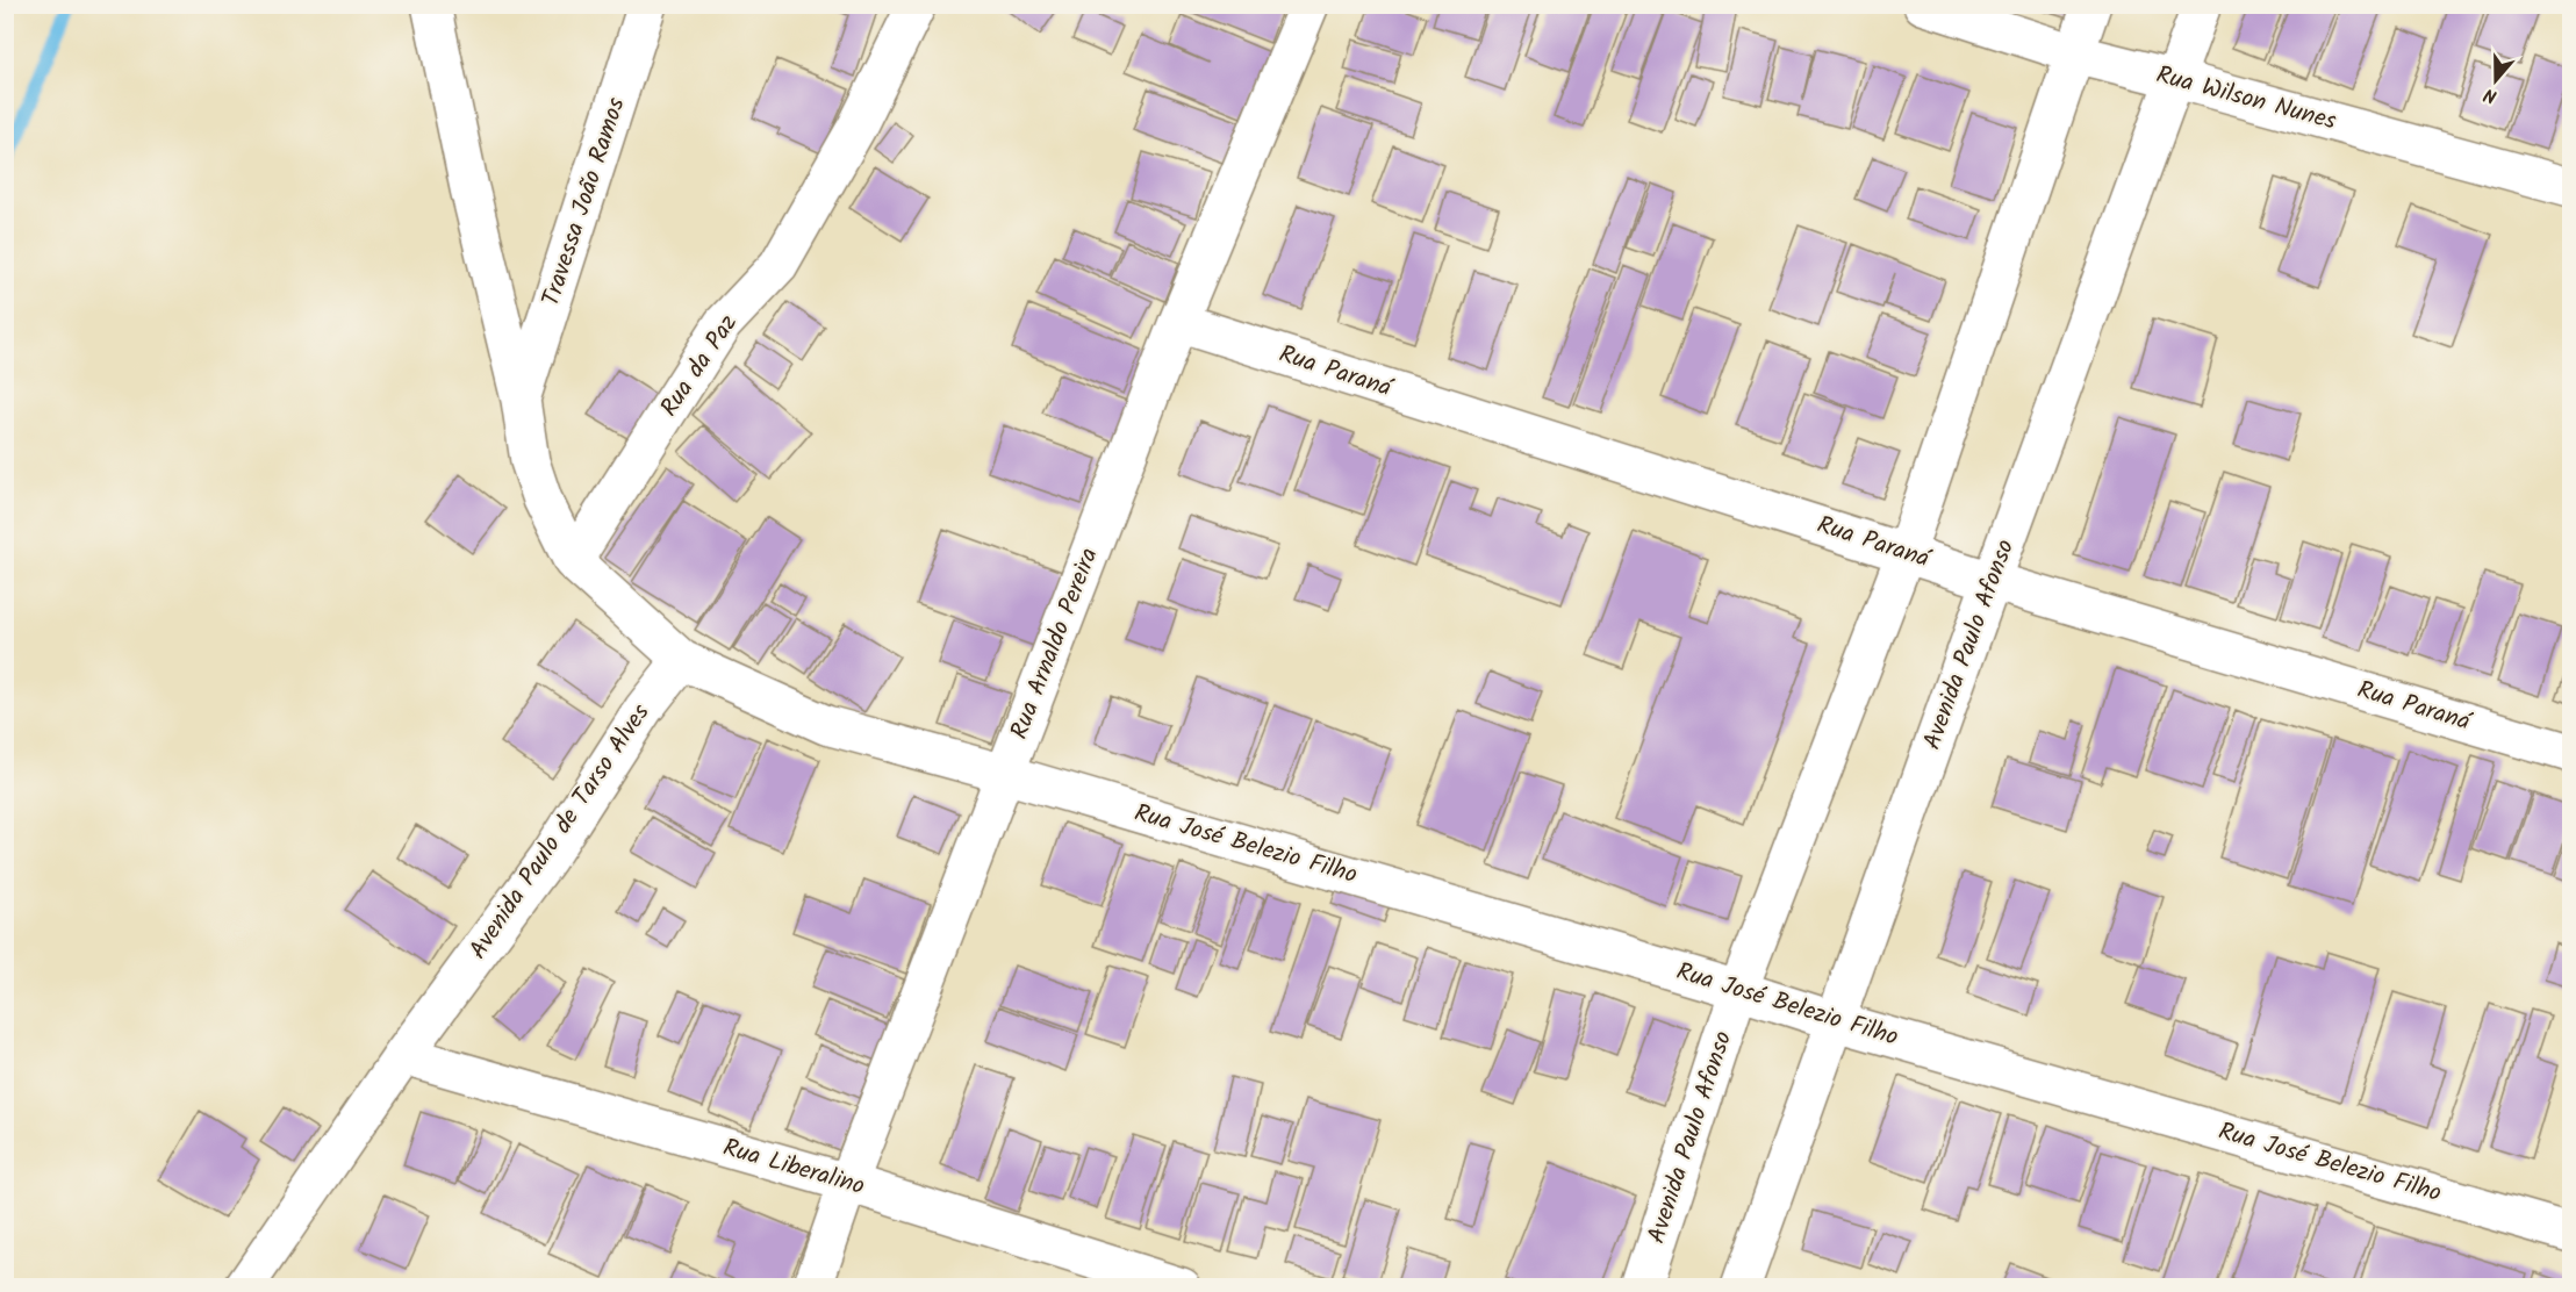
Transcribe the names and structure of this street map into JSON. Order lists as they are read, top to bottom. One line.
{"streets":{"street":["Rua Wilson Nunes","Travessa João Ramos","Rua da Paz","Rua Paraná","Rua Arnaldo Pereira","Avenida Paulo Afonso","Avenida Paulo de Tarso Alves","Rua José Belezio Filho","Rua Liberalino"]},"crossings":[["Rua Wilson Nunes","Avenida Paulo Afonso"],["Rua Paraná","Rua Arnaldo Pereira"],["Rua Paraná","Avenida Paulo Afonso"],["Rua Arnaldo Pereira","Rua José Belezio Filho"],["Rua Arnaldo Pereira","Rua Liberalino"],["Avenida Paulo Afonso","Rua José Belezio Filho"],["Avenida Paulo de Tarso Alves","Rua Liberalino"]],"north":"bottom"}
